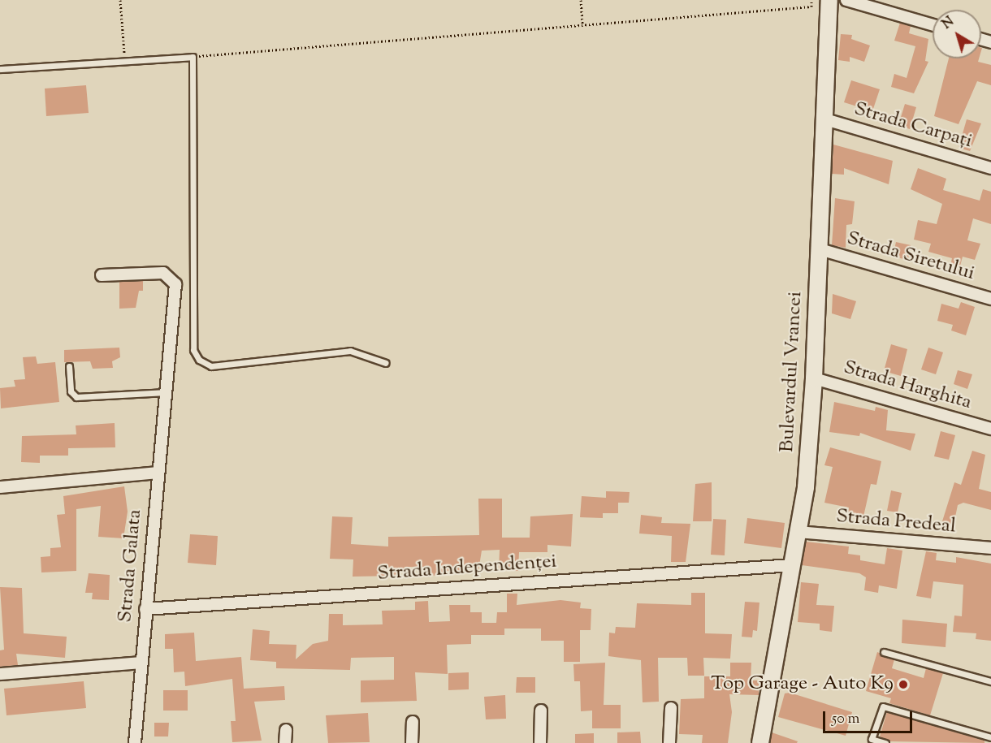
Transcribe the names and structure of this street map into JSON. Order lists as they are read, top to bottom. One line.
{"streets":{"street":["Strada Carpați","Strada Siretului","Bulevardul Vrancei","Strada Harghita","Strada Predeal","Strada Galata","Strada Independenței"]},"crossings":[["Strada Carpați","Bulevardul Vrancei"],["Strada Siretului","Bulevardul Vrancei"],["Bulevardul Vrancei","Strada Harghita"],["Bulevardul Vrancei","Strada Predeal"],["Bulevardul Vrancei","Strada Independenței"],["Strada Galata","Strada Independenței"]],"places":["Top Garage - Auto K9"],"scale_bar":"50 m","north":"top left"}
